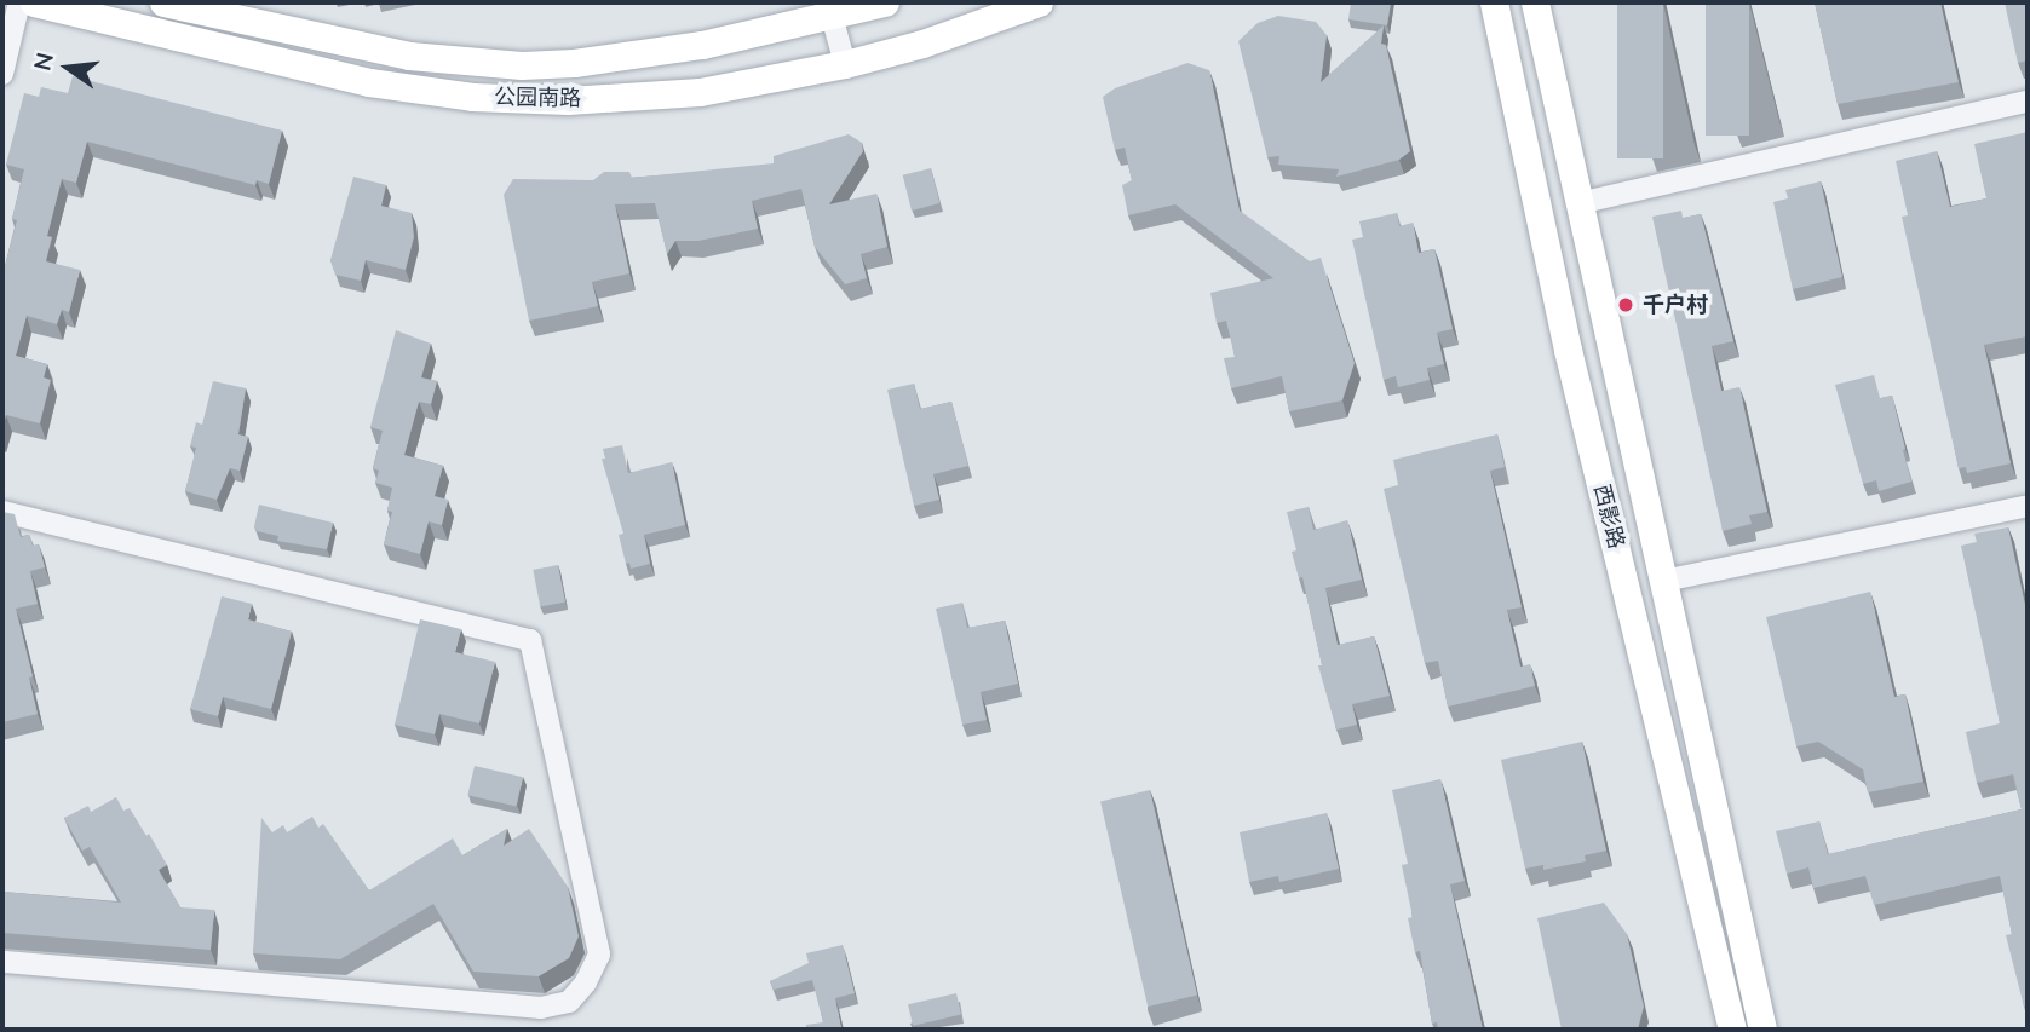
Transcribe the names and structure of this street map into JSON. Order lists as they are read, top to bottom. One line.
{"streets":{"main road":["公园南路","西影路"]},"places":["千户村"],"north":"left"}
